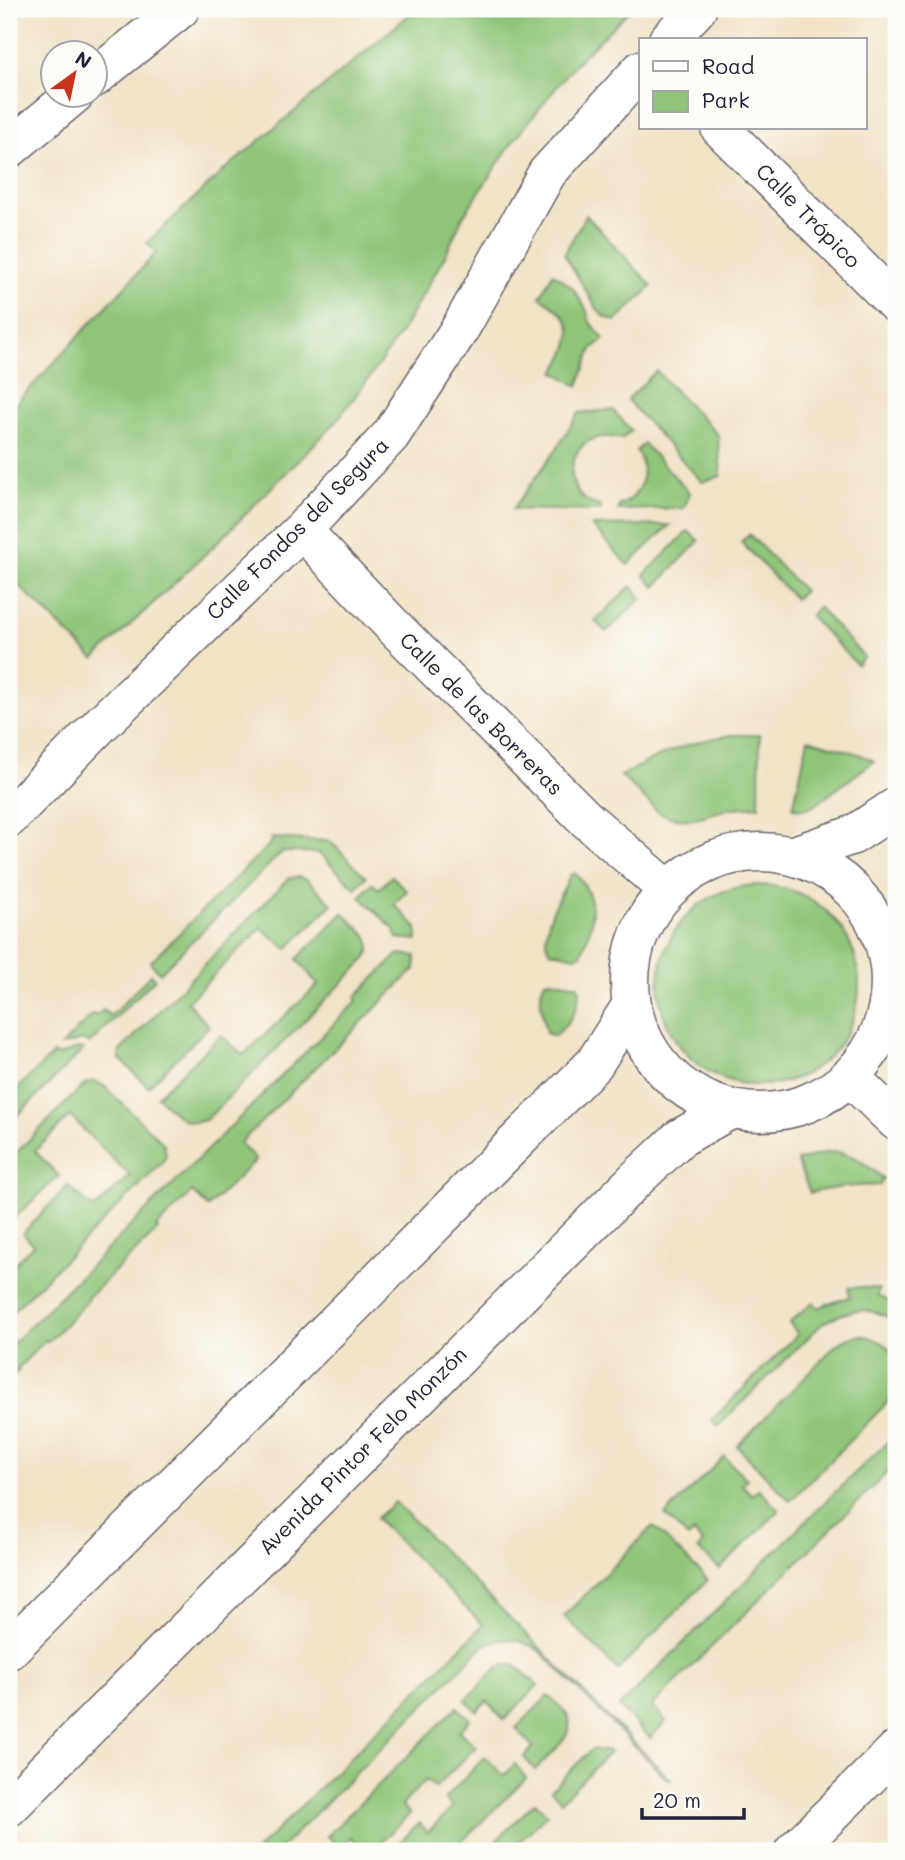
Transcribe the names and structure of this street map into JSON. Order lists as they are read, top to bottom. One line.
{"streets":{"street":["Calle Trópico","Calle Fondos del Segura","Calle de las Borreras","Avenida Pintor Felo Monzón"]},"crossings":[["Calle Fondos del Segura","Calle de las Borreras"]],"legend":["Road","Park"],"scale_bar":"20 m","north":"top right"}
